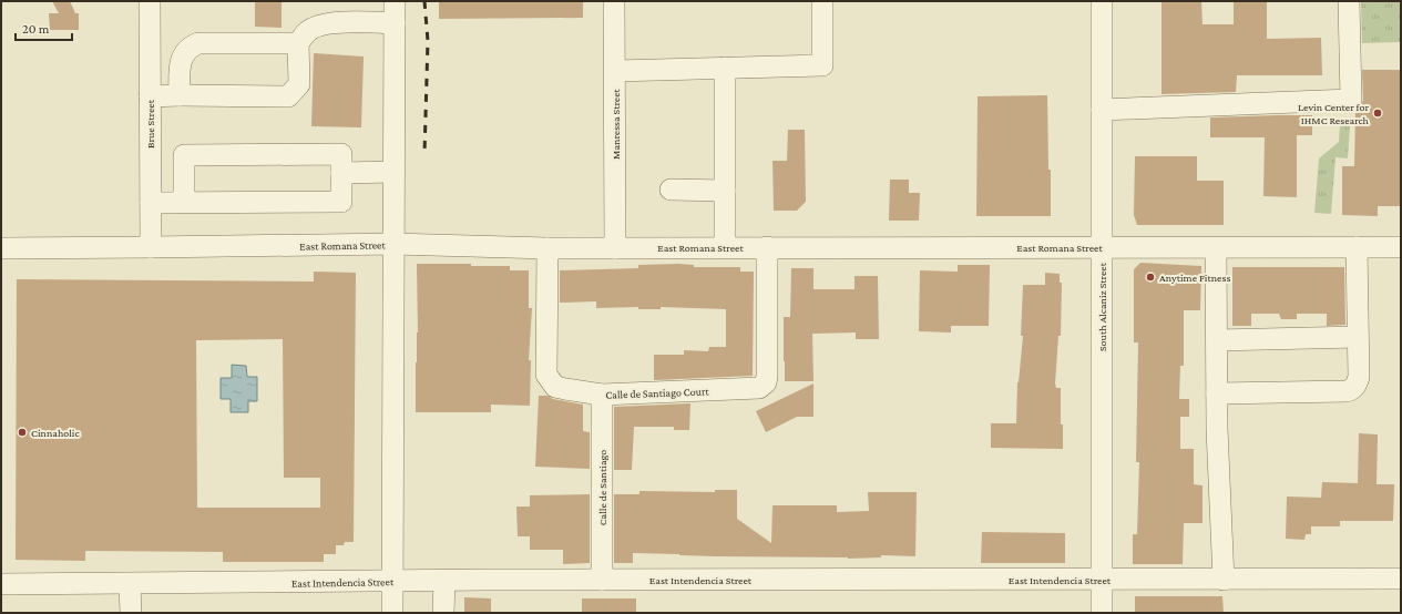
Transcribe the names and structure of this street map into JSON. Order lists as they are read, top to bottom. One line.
{"streets":{"street":["Brue Street","Manressa Street","East Romana Street","South Alcaniz Street","Calle de Santiago Court","Calle de Santiago","East Intendencia Street"]},"crossings":[["Brue Street","East Romana Street"],["Manressa Street","East Romana Street"],["East Romana Street","South Alcaniz Street"],["East Romana Street","Calle de Santiago Court"],["South Alcaniz Street","East Intendencia Street"],["Calle de Santiago Court","Calle de Santiago"],["Calle de Santiago","East Intendencia Street"]],"places":["Levin Center for IHMC Research","Anytime Fitness","Cinnaholic"],"scale_bar":"20 m"}
